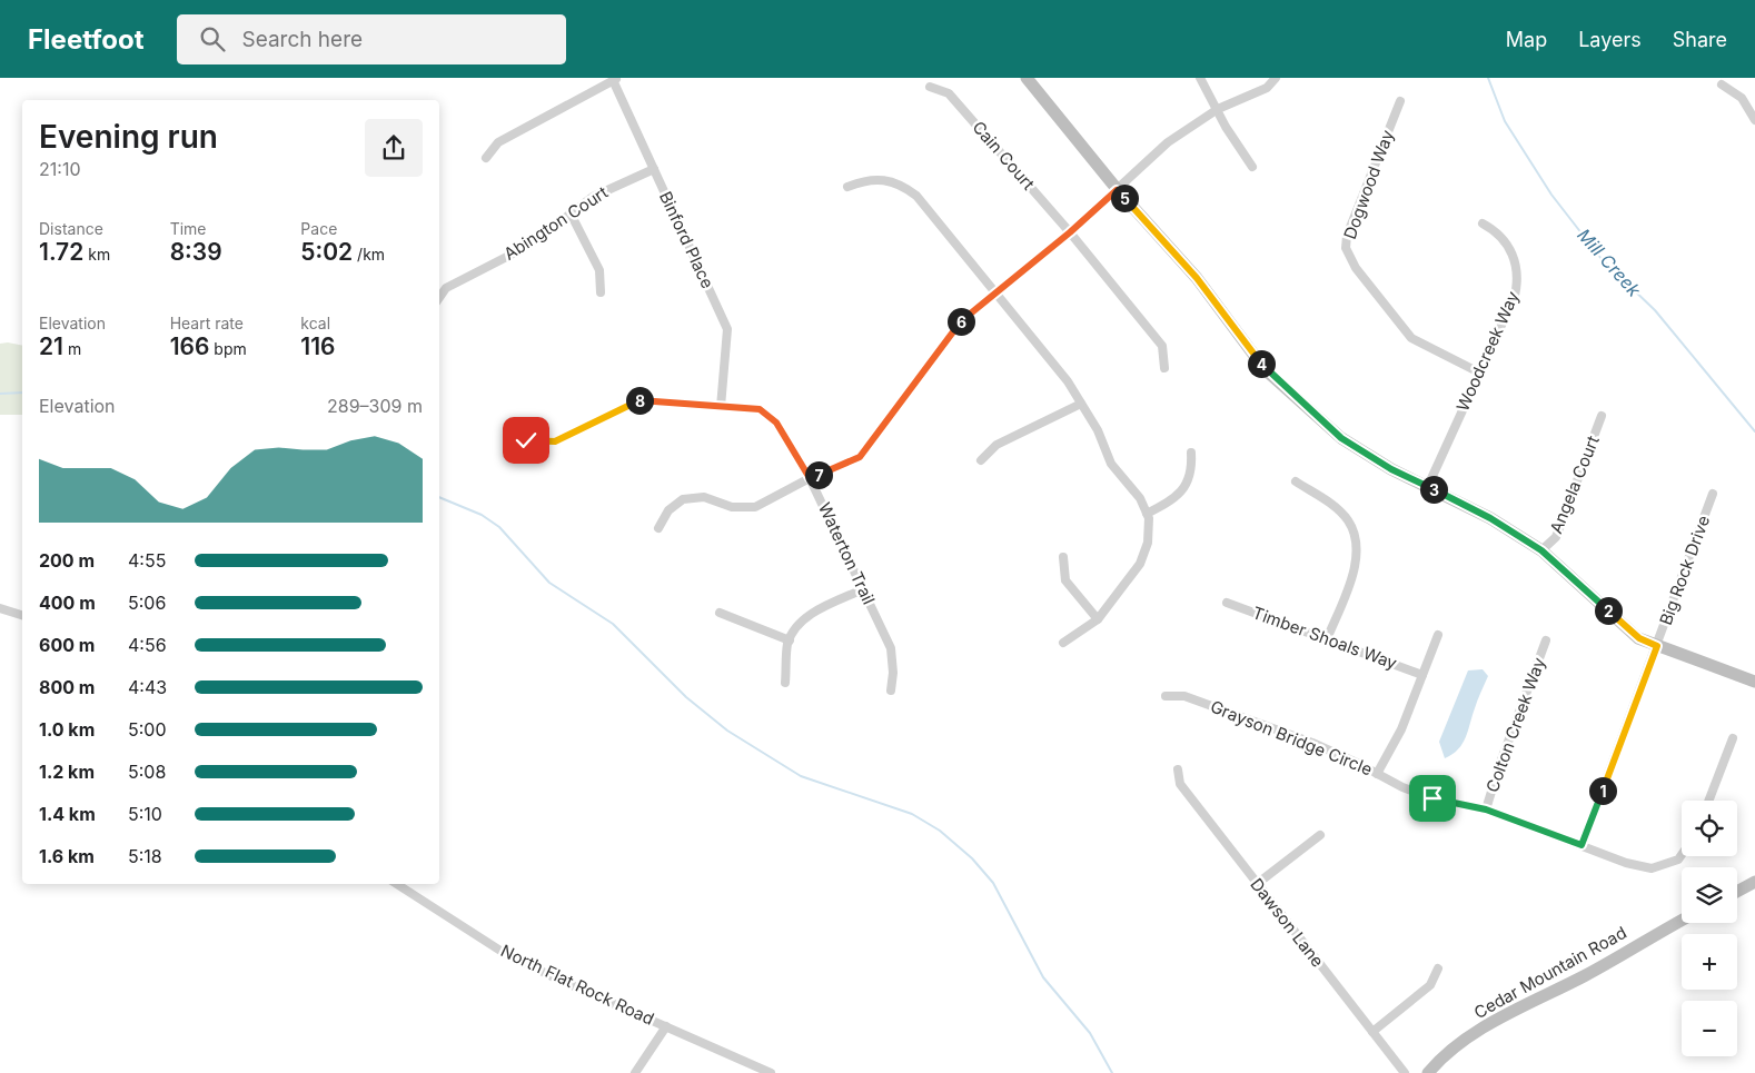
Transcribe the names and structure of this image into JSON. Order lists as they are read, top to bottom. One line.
{"streets":{"street":["Cain Court","Dogwood Way","Abington Court","Binford Place","Woodcreek Way","Angela Court","Waterton Trail","Big Rock Drive","Timber Shoals Way","Colton Creek Way","Grayson Bridge Circle","Dawson Lane","Cedar Mountain Road","North Flat Rock Road"]},"crossings":[["Dogwood Way","Woodcreek Way"],["Abington Court","Binford Place"],["Binford Place","Waterton Trail"],["Big Rock Drive","Grayson Bridge Circle"],["Colton Creek Way","Grayson Bridge Circle"]],"water":["Mill Creek"],"page":{"header":"Fleetfoot","search":"Search here","nav":["Map","Layers","Share"],"heading":["Evening run","21:10"],"pins":["5","6","4","8","7","3","2","1"],"stats":[["Distance","1.72 km"],["Time","8:39"],["Pace","5:02 /km"],["Elevation","21 m"],["Heart rate","166 bpm"],["kcal","116"]],"chart":["Elevation","289–309 m"],"list":[{"name":"200 m","note":"4:55"},{"name":"400 m","note":"5:06"},{"name":"600 m","note":"4:56"},{"name":"800 m","note":"4:43"},{"name":"1.0 km","note":"5:00"},{"name":"1.2 km","note":"5:08"},{"name":"1.4 km","note":"5:10"},{"name":"1.6 km","note":"5:18"}],"map_buttons":["+","−"]}}
